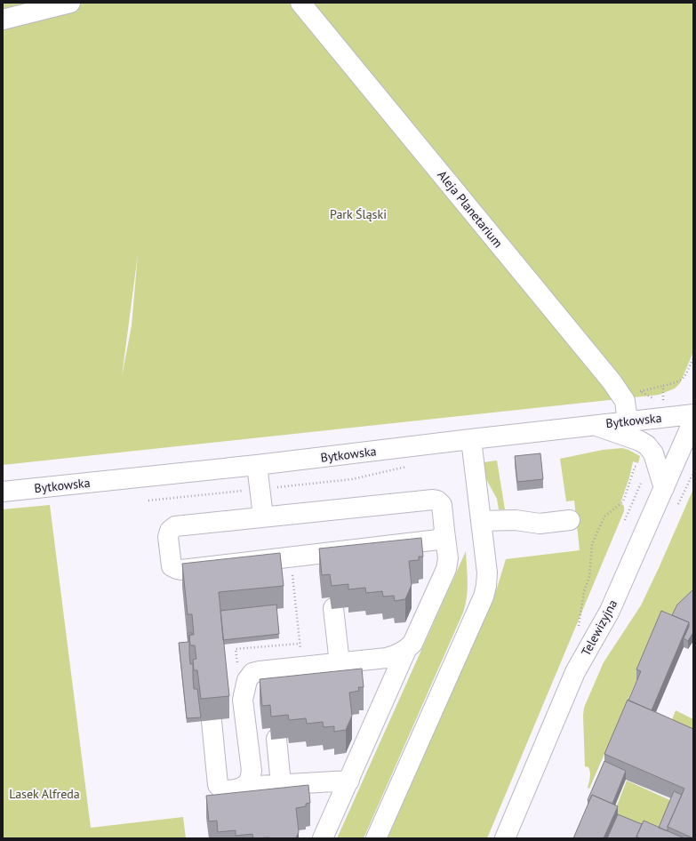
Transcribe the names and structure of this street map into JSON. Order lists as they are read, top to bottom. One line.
{"streets":{"street":["Aleja Planetarium","Bytkowska","Telewizyjna"]},"crossings":[["Aleja Planetarium","Bytkowska"],["Bytkowska","Telewizyjna"]],"parks":["Park Śląski","Lasek Alfreda"]}
